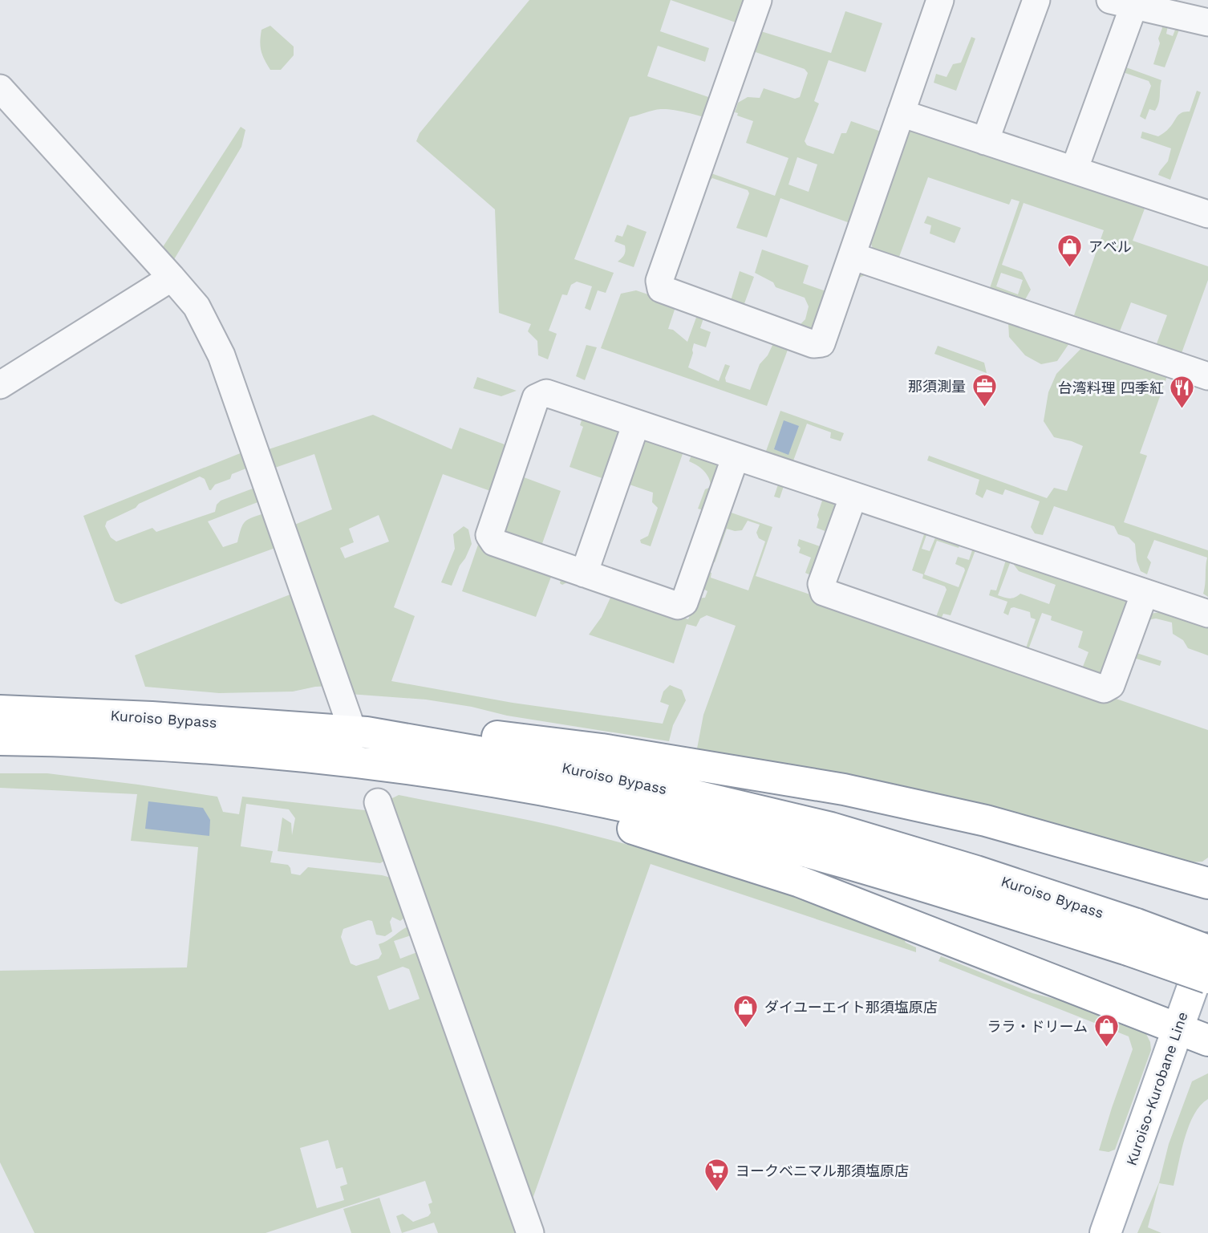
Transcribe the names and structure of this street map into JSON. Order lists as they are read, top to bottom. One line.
{"streets":{"main road":["Kuroiso Bypass","Kuroiso-Kurobane Line"]},"places":{"shop":["アベル","ダイユーエイト那須塩原店","ララ・ドリーム"],"office":["那須測量"],"restaurant":["台湾料理 四季紅"],"supermarket":["ヨークベニマル那須塩原店"]}}
